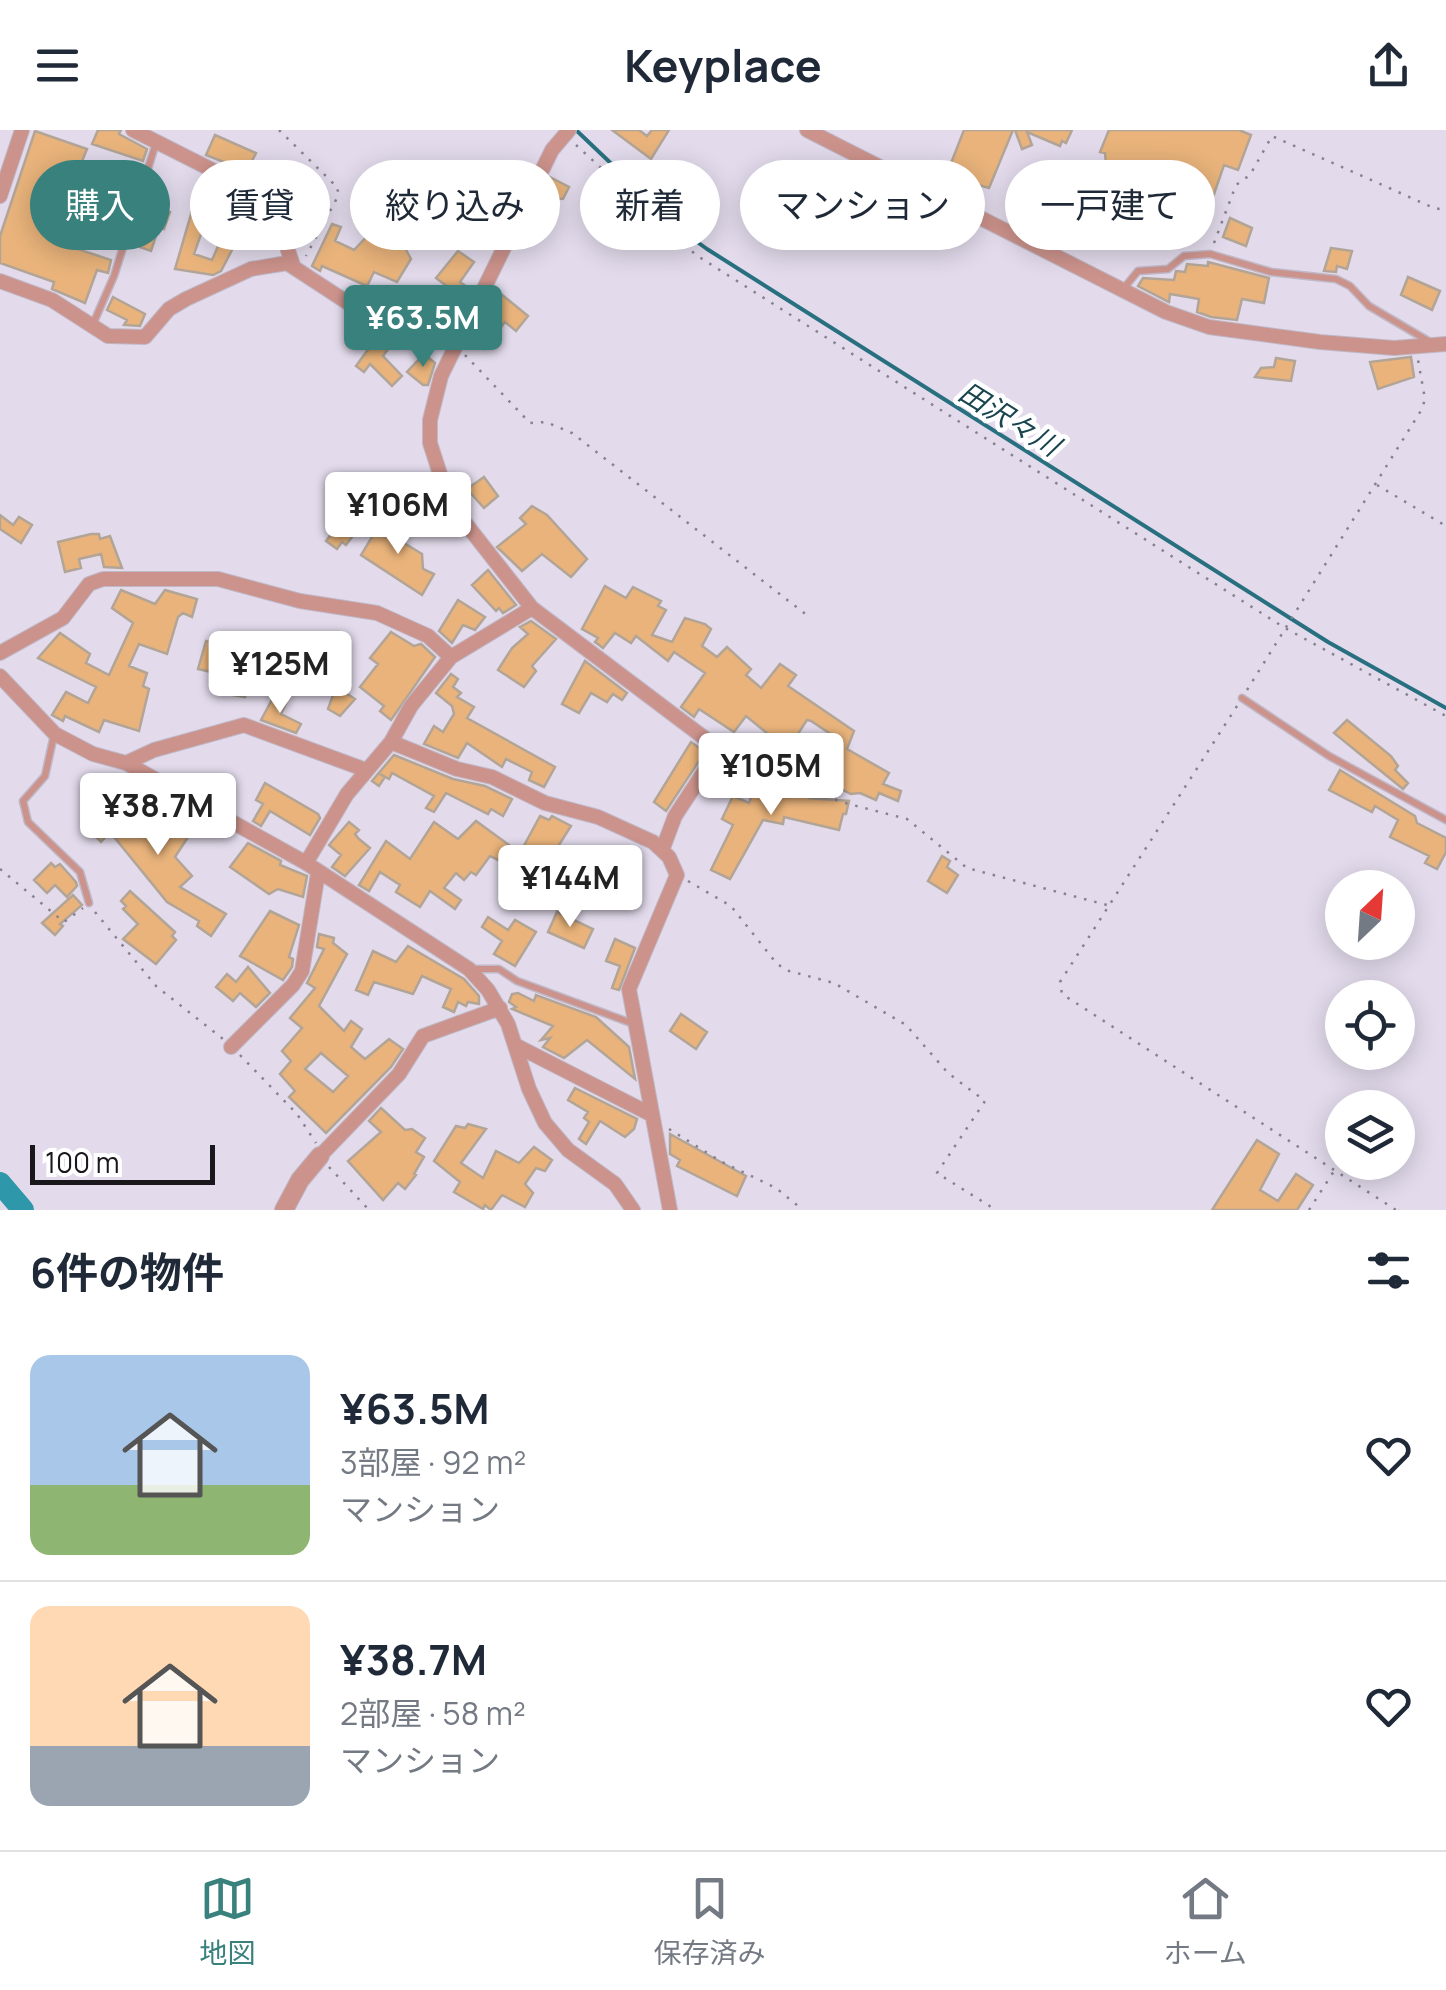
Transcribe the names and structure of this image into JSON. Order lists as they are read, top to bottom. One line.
{"water":["田沢々川"],"scale_bar":"100 m","north":"top right","page":{"header":"Keyplace","chip":["購入","賃貸","絞り込み","新着","マンション","一戸建て"],"price":["¥63.5M","¥106M","¥125M","¥105M","¥38.7M","¥144M"],"scale":"100 m","heading":"6件の物件","list":[{"name":"¥63.5M","note":"3部屋 · 92 m² · マンション"},{"name":"¥38.7M","note":"2部屋 · 58 m² · マンション"}],"tabs":["地図","保存済み","ホーム"]}}
